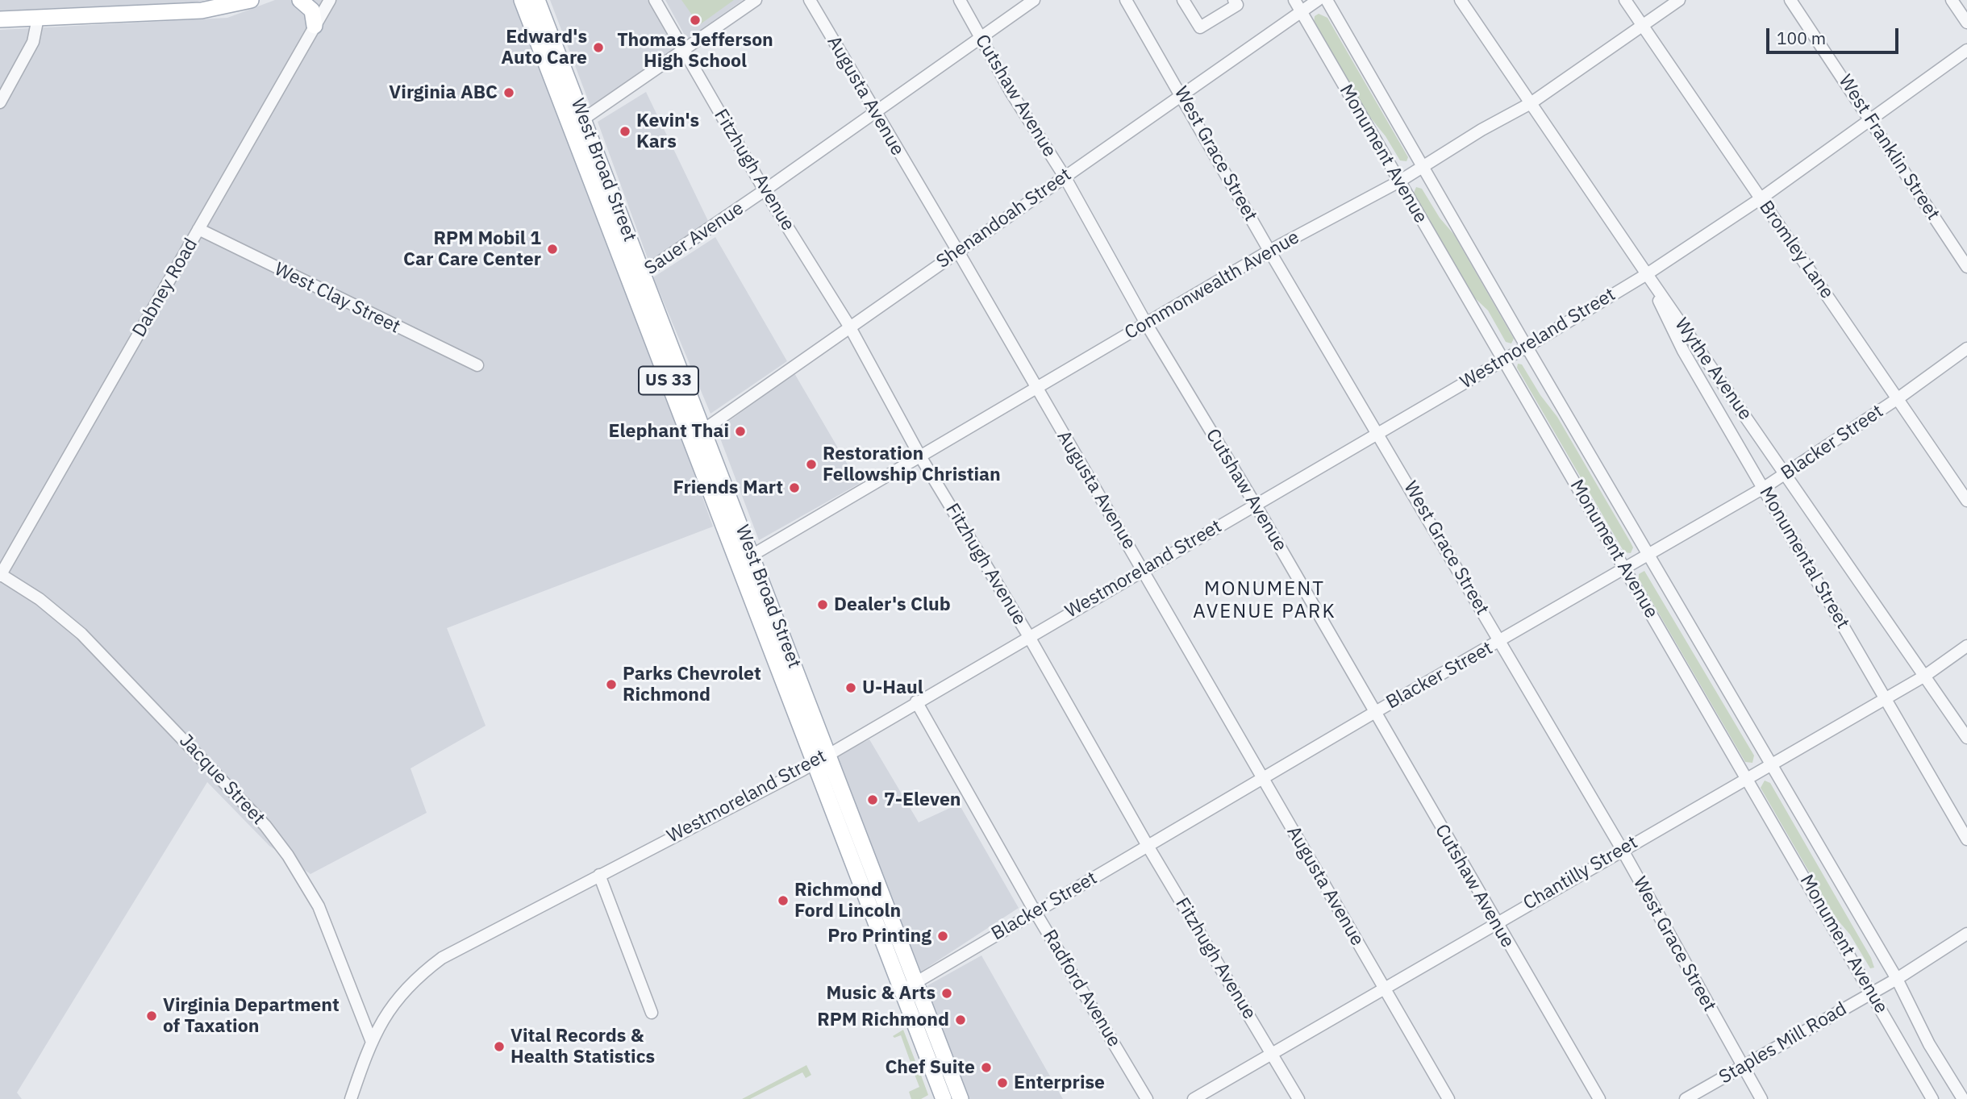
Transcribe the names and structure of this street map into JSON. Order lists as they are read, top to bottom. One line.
{"streets":{"main road":["West Broad Street","US 33"],"street":["Augusta Avenue","Cutshaw Avenue","West Franklin Street","West Grace Street","Monument Avenue","Fitzhugh Avenue","Shenandoah Street","Sauer Avenue","Bromley Lane","Commonwealth Avenue","Dabney Road","West Clay Street","Westmoreland Street","Wythe Avenue","Blacker Street","Monumental Street","Jacque Street","Chantilly Street","Radford Avenue","Staples Mill Road"]},"crossings":[["Augusta Avenue","Shenandoah Street"],["Augusta Avenue","Sauer Avenue"],["Augusta Avenue","Commonwealth Avenue"],["Augusta Avenue","Westmoreland Street"],["Augusta Avenue","Blacker Street"],["Augusta Avenue","Chantilly Street"],["Cutshaw Avenue","Shenandoah Street"],["Cutshaw Avenue","Sauer Avenue"],["Cutshaw Avenue","Commonwealth Avenue"],["Cutshaw Avenue","Westmoreland Street"],["Cutshaw Avenue","Blacker Street"],["Cutshaw Avenue","Chantilly Street"],["West Franklin Street","Westmoreland Street"],["West Grace Street","Shenandoah Street"],["West Grace Street","Commonwealth Avenue"],["West Grace Street","Westmoreland Street"],["West Grace Street","Blacker Street"],["West Grace Street","Chantilly Street"],["West Grace Street","Staples Mill Road"],["Monument Avenue","Shenandoah Street"],["Monument Avenue","Commonwealth Avenue"],["Monument Avenue","Westmoreland Street"],["Monument Avenue","Blacker Street"],["Monument Avenue","Chantilly Street"],["Monument Avenue","Staples Mill Road"],["West Broad Street","Shenandoah Street"],["West Broad Street","Sauer Avenue"],["West Broad Street","Commonwealth Avenue"],["West Broad Street","Westmoreland Street"],["West Broad Street","Blacker Street"],["Fitzhugh Avenue","Shenandoah Street"],["Fitzhugh Avenue","Sauer Avenue"],["Fitzhugh Avenue","Commonwealth Avenue"],["Fitzhugh Avenue","Westmoreland Street"],["Fitzhugh Avenue","Blacker Street"],["Fitzhugh Avenue","Chantilly Street"],["Bromley Lane","Commonwealth Avenue"],["Bromley Lane","Westmoreland Street"],["Bromley Lane","Blacker Street"],["Commonwealth Avenue","Wythe Avenue"],["Dabney Road","West Clay Street"],["Dabney Road","Jacque Street"],["Westmoreland Street","Wythe Avenue"],["Westmoreland Street","Monumental Street"],["Westmoreland Street","Jacque Street"],["Westmoreland Street","Radford Avenue"],["Wythe Avenue","Blacker Street"],["Wythe Avenue","Monumental Street"],["Wythe Avenue","Chantilly Street"],["Blacker Street","Monumental Street"],["Blacker Street","Radford Avenue"],["Monumental Street","Chantilly Street"]],"districts":["MONUMENT AVENUE PARK"],"places":["Thomas Jefferson High School","Edward's Auto Care","Virginia ABC","Kevin's Kars","RPM Mobil 1 Car Care Center","Elephant Thai","Restoration Fellowship Christian","Friends Mart","Dealer's Club","Parks Chevrolet Richmond","U-Haul","7-Eleven","Richmond Ford Lincoln","Pro Printing","Music & Arts","Virginia Department of Taxation","RPM Richmond","Vital Records & Health Statistics","Chef Suite","Enterprise"],"scale_bar":"100 m"}
